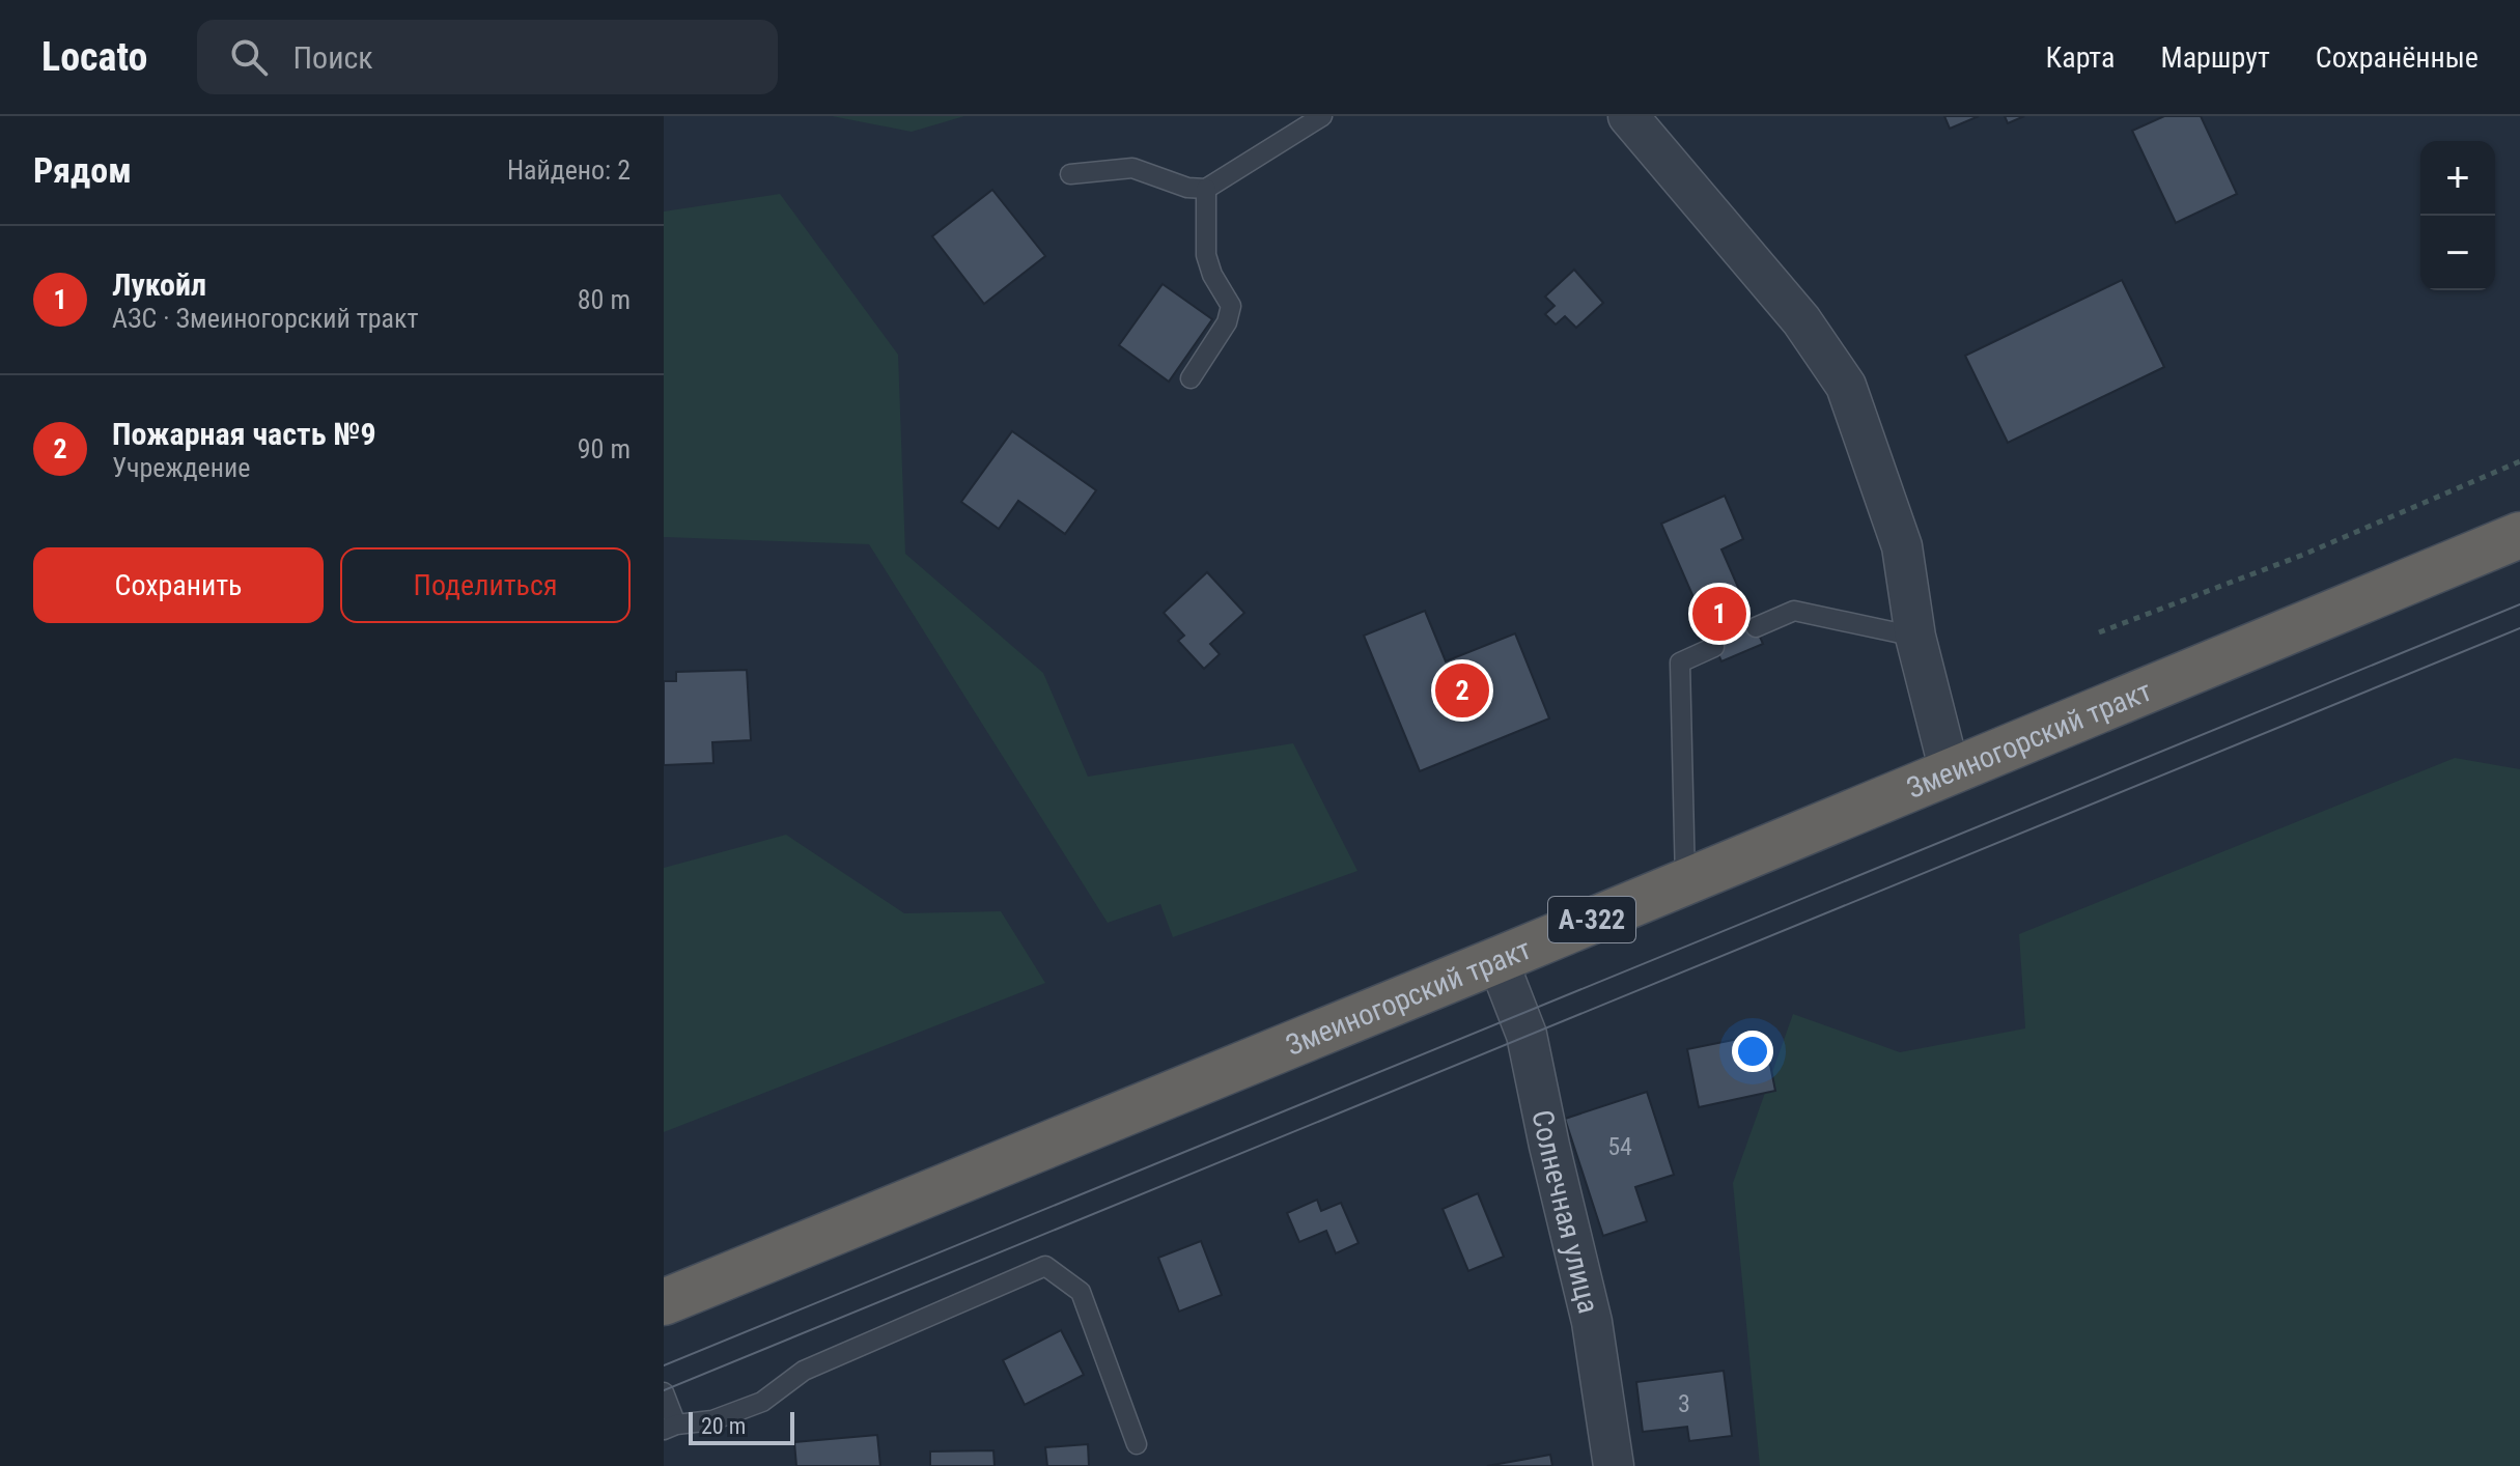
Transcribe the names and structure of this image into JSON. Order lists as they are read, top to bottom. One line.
{"streets":{"highway":["Змеиногорский тракт","А-322"],"street":["Солнечная улица"]},"crossings":[["Змеиногорский тракт","Солнечная улица"]],"house_numbers":["54","3"],"scale_bar":"20 m","page":{"header":"Locato","search":"Поиск","nav":["Карта","Маршрут","Сохранённые"],"heading":["Рядом","Найдено: 2"],"map_buttons":["+","−"],"list":[{"mark":"1","name":"Лукойл","note":"АЗС · Змеиногорский тракт","value":"80 m"},{"mark":"2","name":"Пожарная часть №9","note":"Учреждение","value":"90 m"}],"buttons":["Сохранить","Поделиться"],"pins":["1","2"],"scale":"20 m"}}
